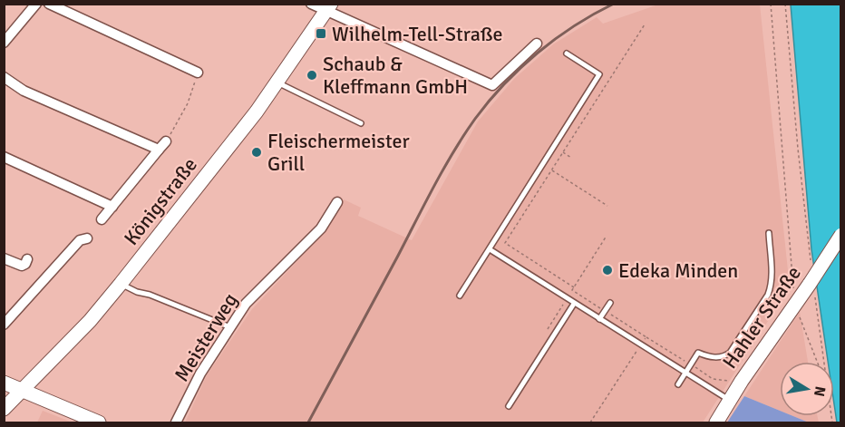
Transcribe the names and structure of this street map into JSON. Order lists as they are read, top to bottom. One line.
{"streets":{"main road":["Königstraße","Hahler Straße"],"street":["Meisterweg"]},"places":{"transit":["Wilhelm-Tell-Straße"],"other":["Schaub & Kleffmann GmbH","Fleischermeister Grill","Edeka Minden"]},"north":"right"}
